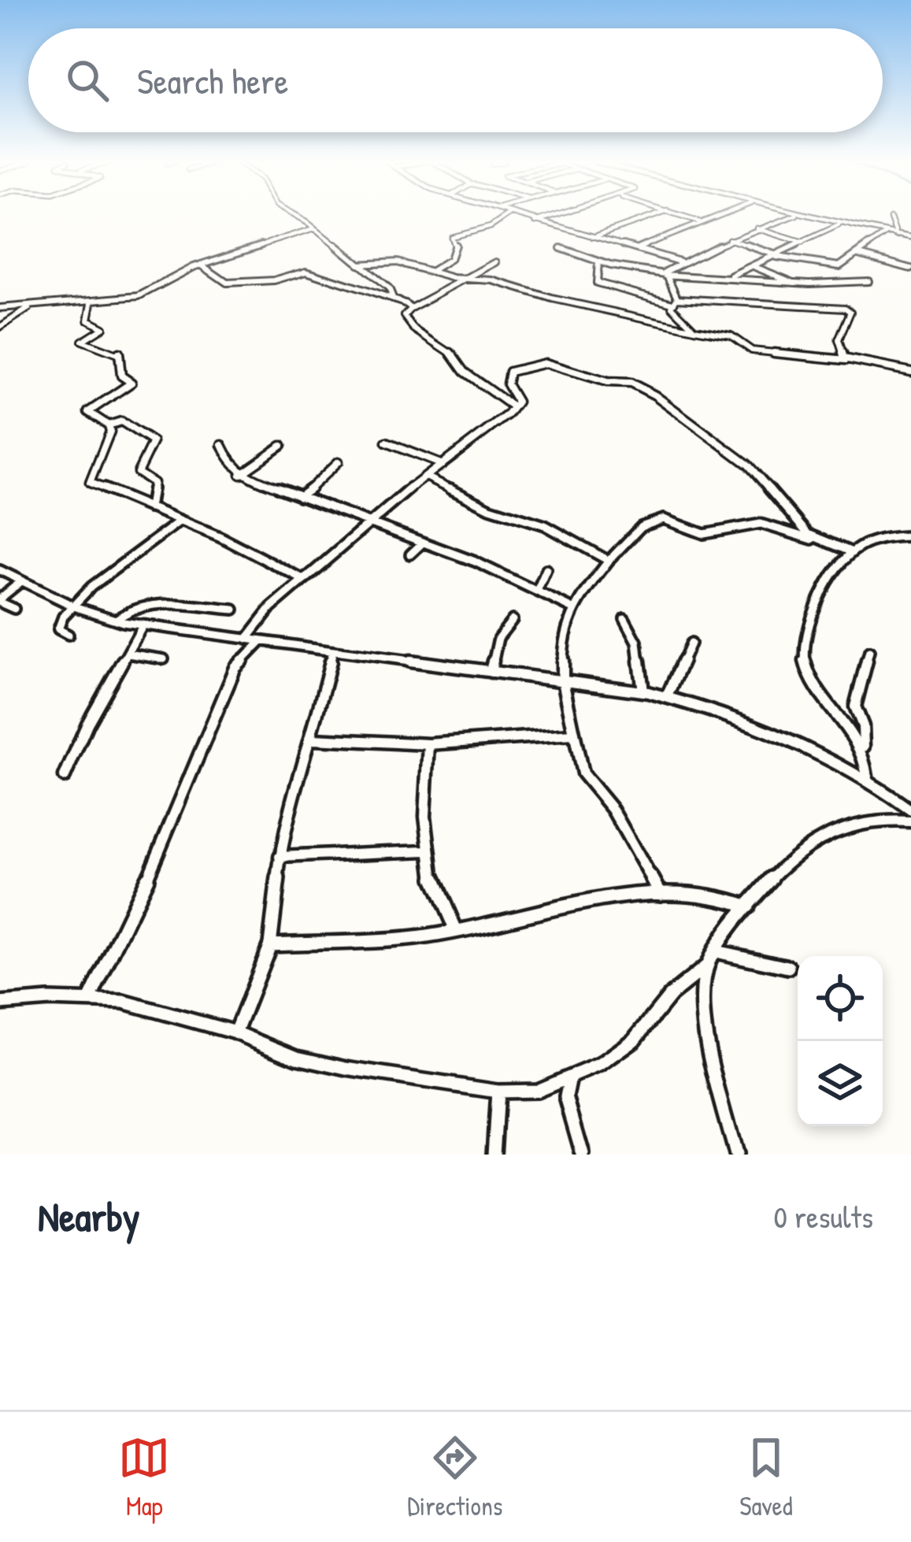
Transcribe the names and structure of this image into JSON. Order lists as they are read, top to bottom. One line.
{"page":{"search":"Search here","heading":["Nearby","0 results"],"nav":["Map","Directions","Saved"]}}
